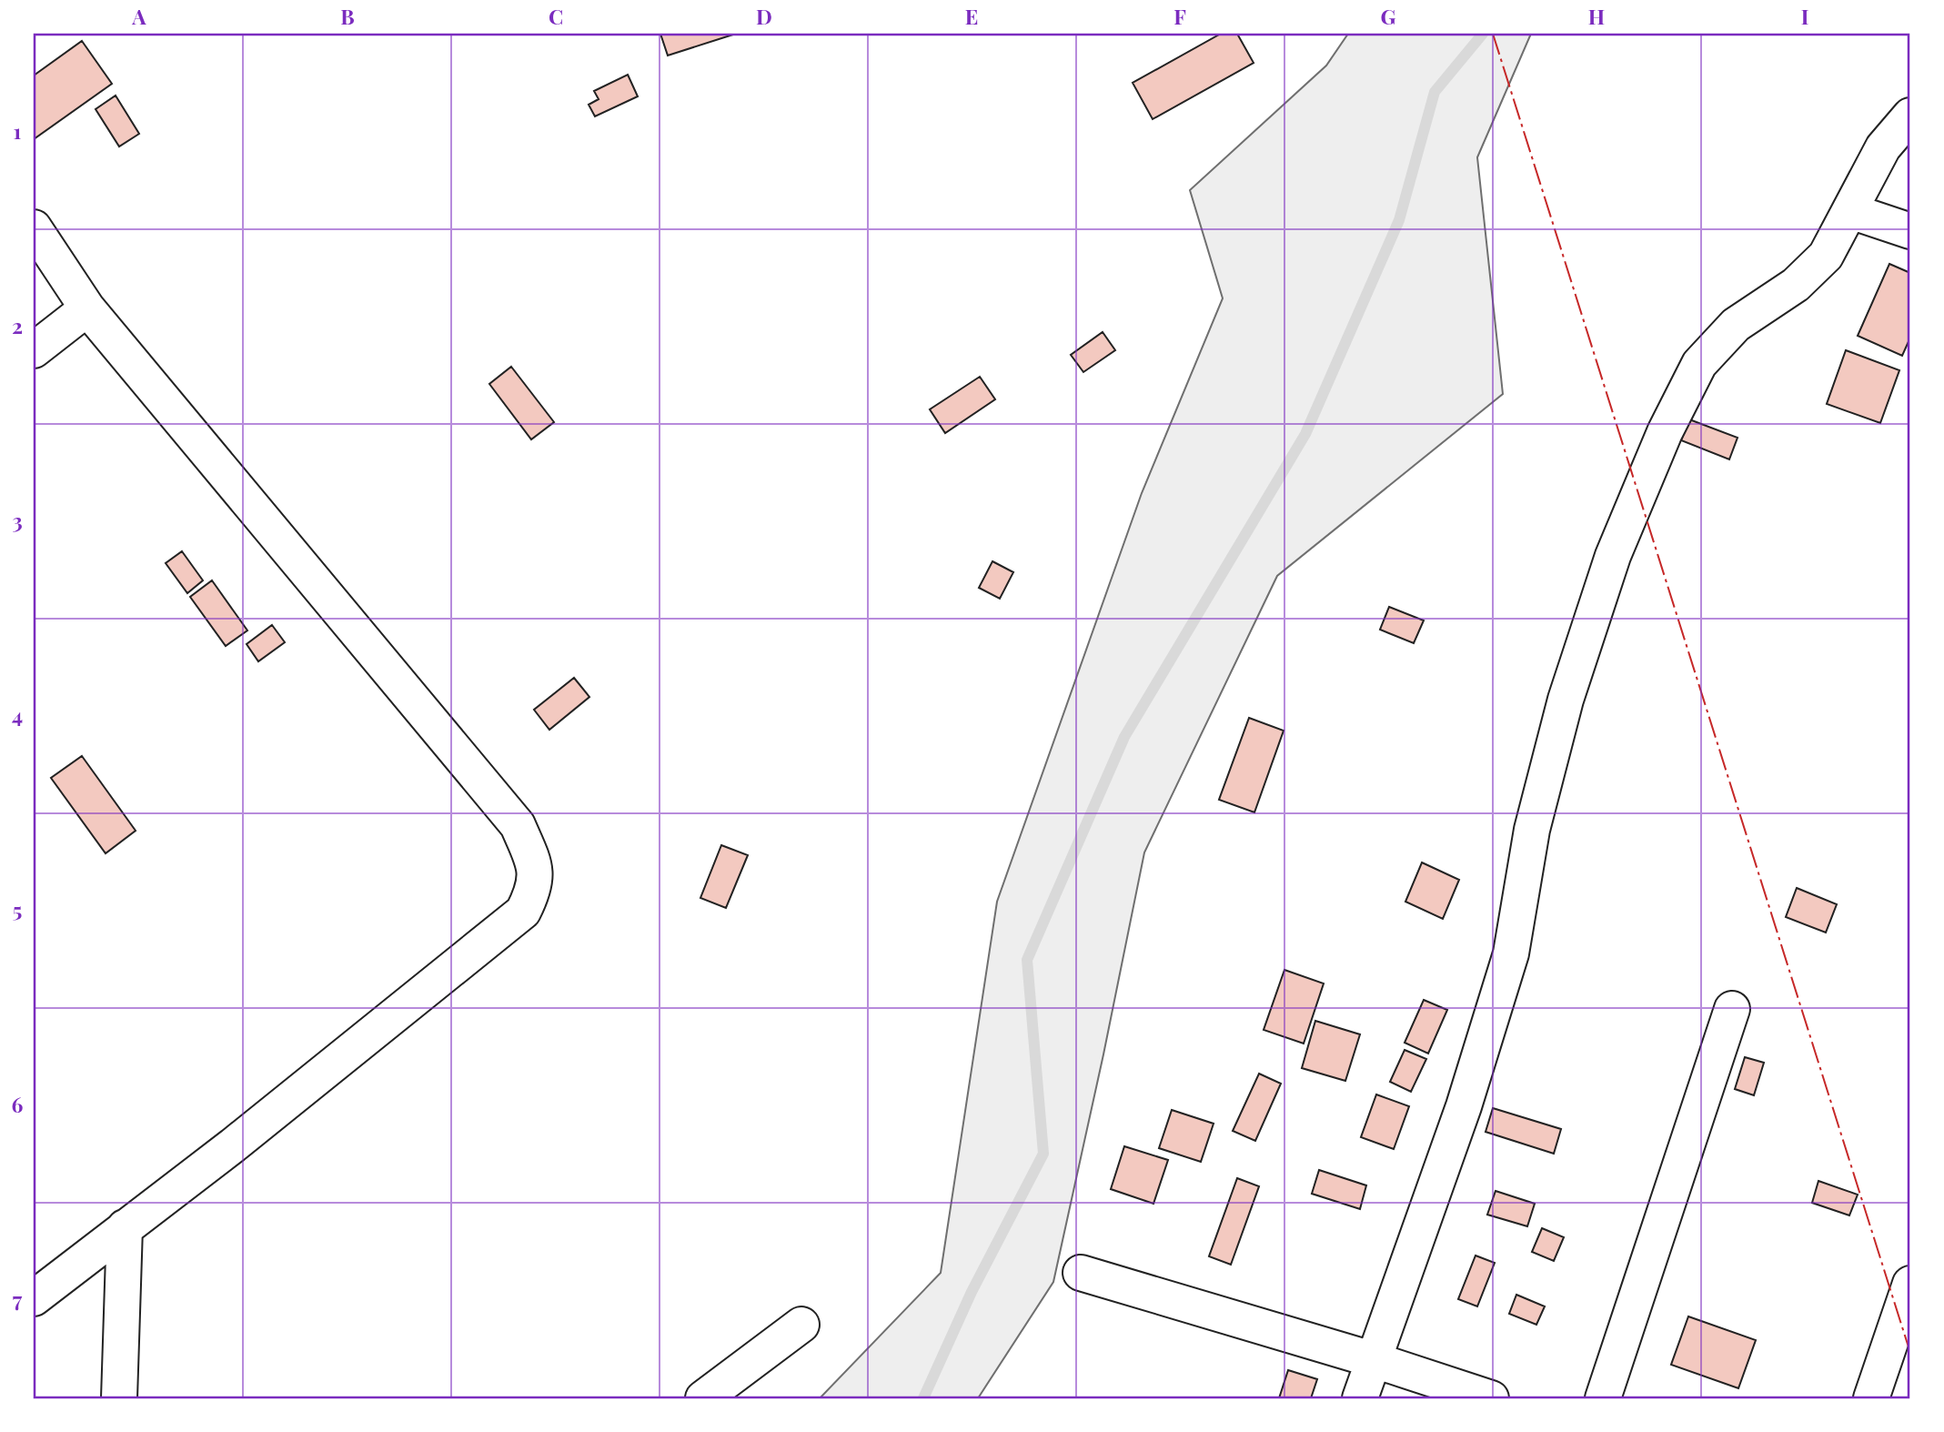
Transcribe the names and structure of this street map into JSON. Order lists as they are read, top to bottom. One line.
{"grid":{"columns":["A","B","C","D","E","F","G","H","I"],"rows":["1","2","3","4","5","6","7"]}}
